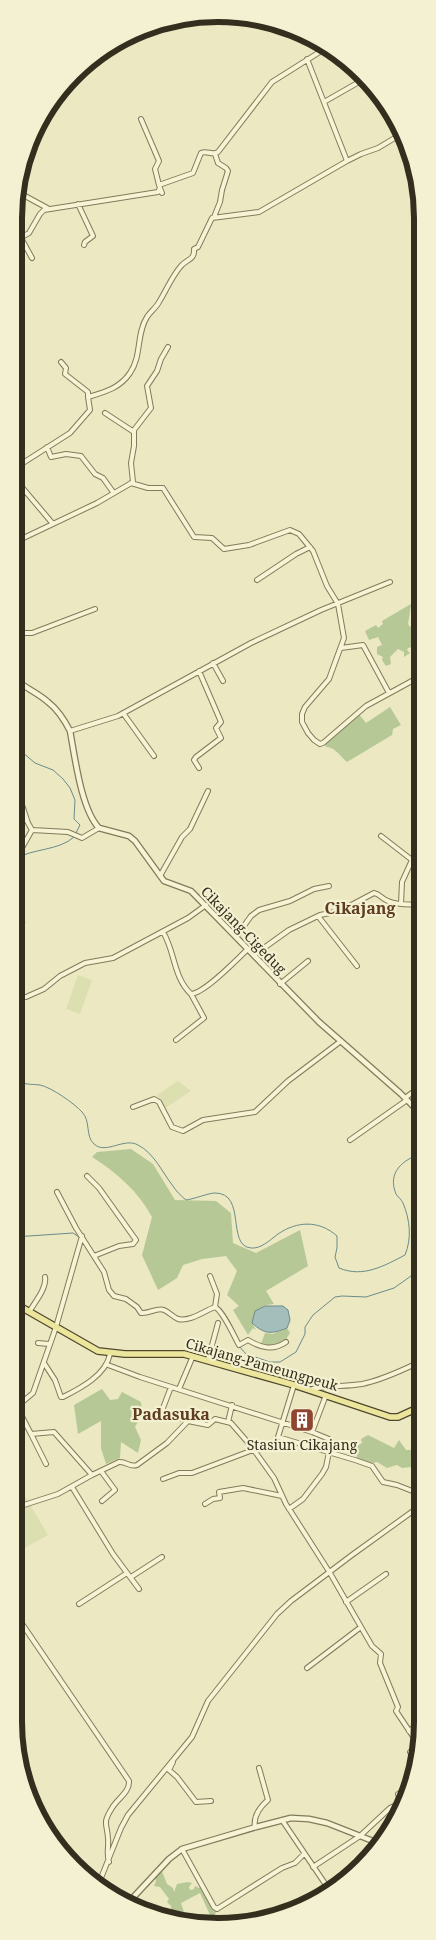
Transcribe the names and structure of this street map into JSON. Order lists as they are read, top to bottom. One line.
{"streets":{"main road":["Cikajang-Pameungpeuk"],"street":["Cikajang-Cigedug"]},"districts":["Cikajang","Padasuka"],"places":{"building":["Stasiun Cikajang"]}}
